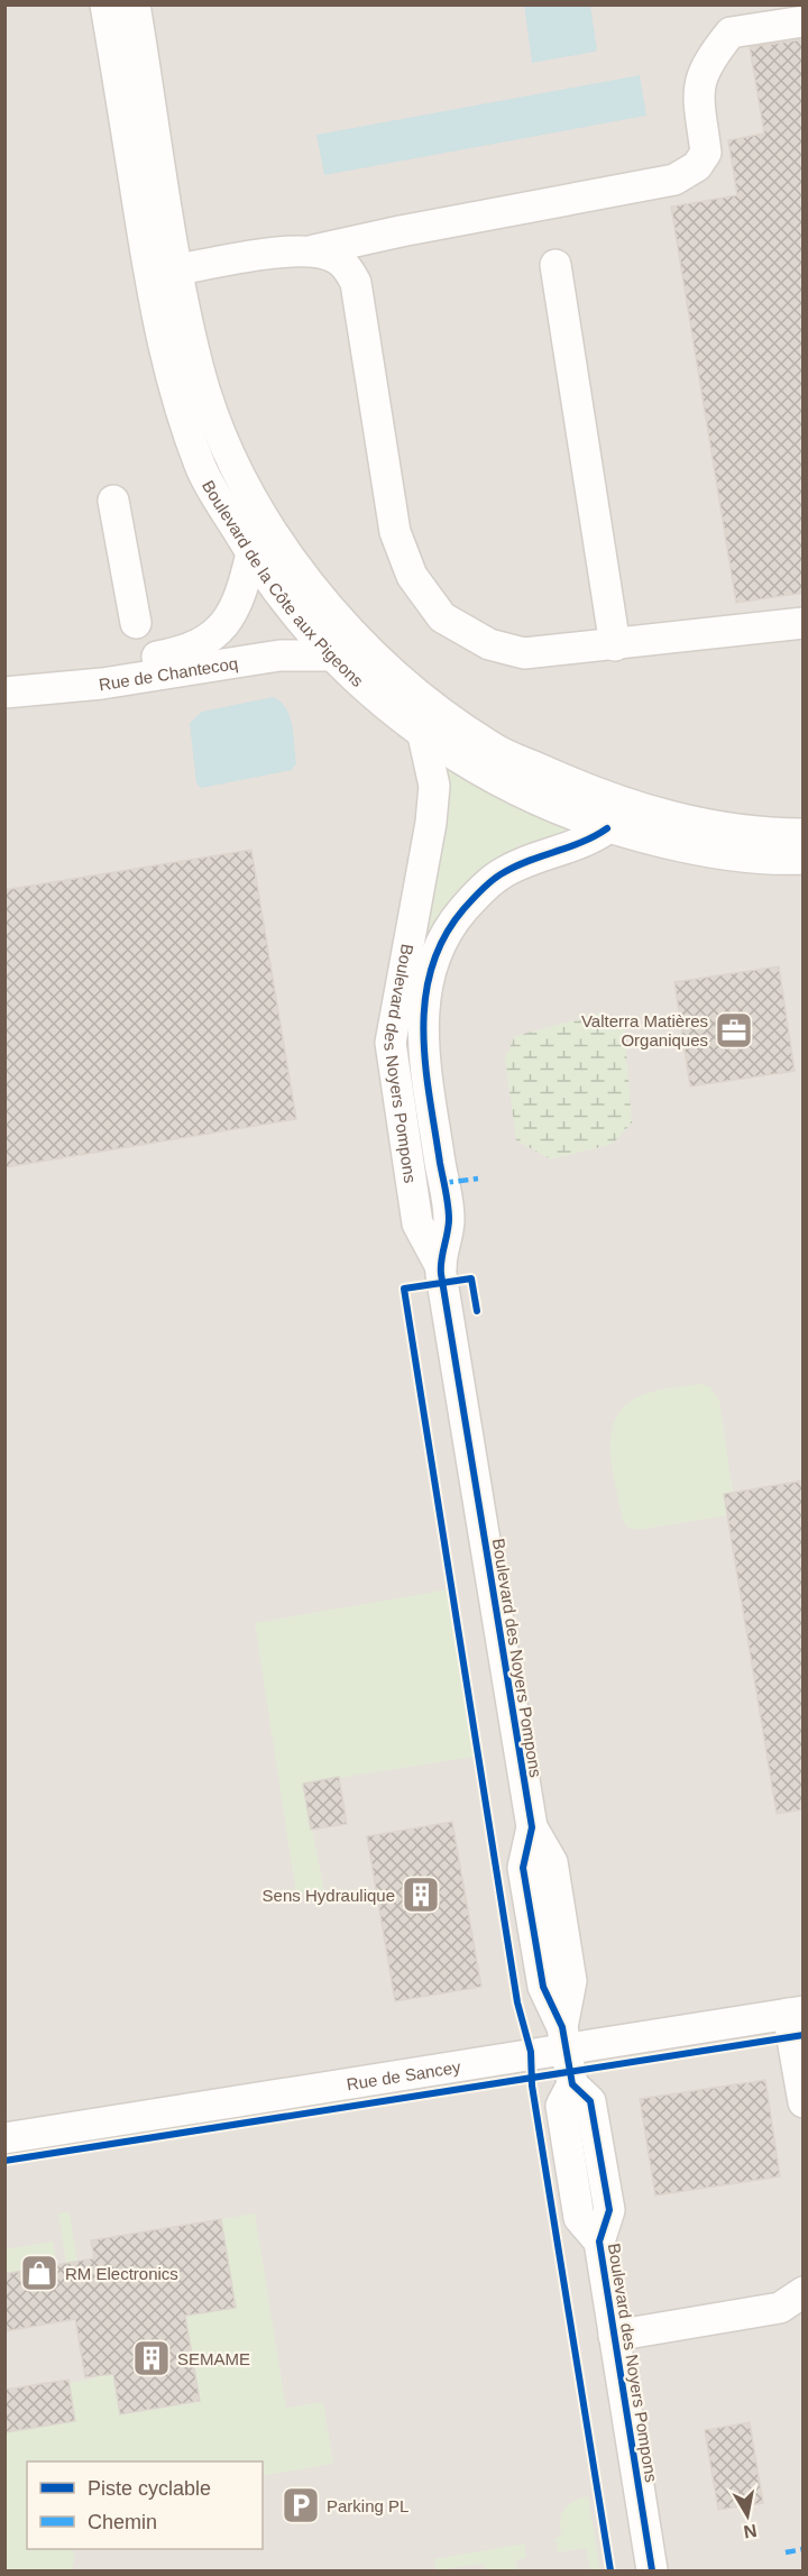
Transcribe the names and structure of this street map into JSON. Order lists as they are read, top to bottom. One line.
{"streets":{"street":["Boulevard de la Côte aux Pigeons","Rue de Chantecoq","Boulevard des Noyers Pompons","Rue de Sancey"]},"crossings":[["Boulevard de la Côte aux Pigeons","Rue de Chantecoq"],["Boulevard de la Côte aux Pigeons","Boulevard des Noyers Pompons"],["Boulevard des Noyers Pompons","Rue de Sancey"]],"places":{"office":["Valterra Matières Organiques"],"building":["Sens Hydraulique","SEMAME"],"shop":["RM Electronics"],"parking":["Parking PL"]},"legend":["Piste cyclable","Chemin"],"north":"bottom"}
